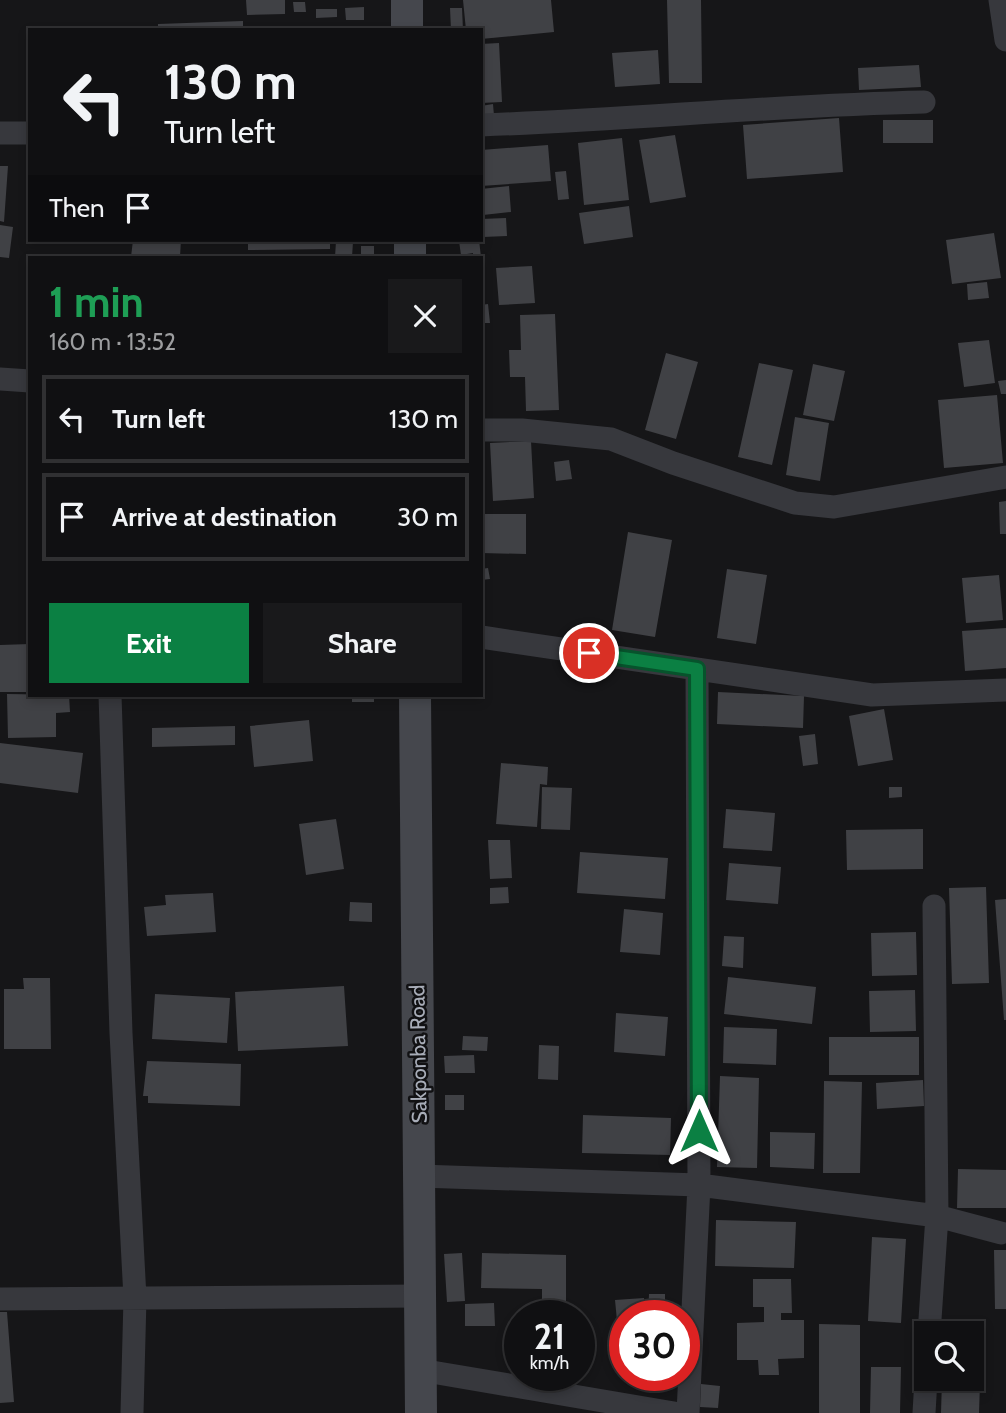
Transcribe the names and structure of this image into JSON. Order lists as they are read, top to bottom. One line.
{"streets":{"main road":["Sakponba Road"]},"page":{"turn":["130 m","Turn left"],"then":"Then","heading":["1 min","160 m · 13:52"],"list":[{"name":"Turn left","value":"130 m"},{"name":"Arrive at destination","value":"30 m"}],"buttons":["Exit","Share"],"speed":"21 km/h","limit":"30"}}
